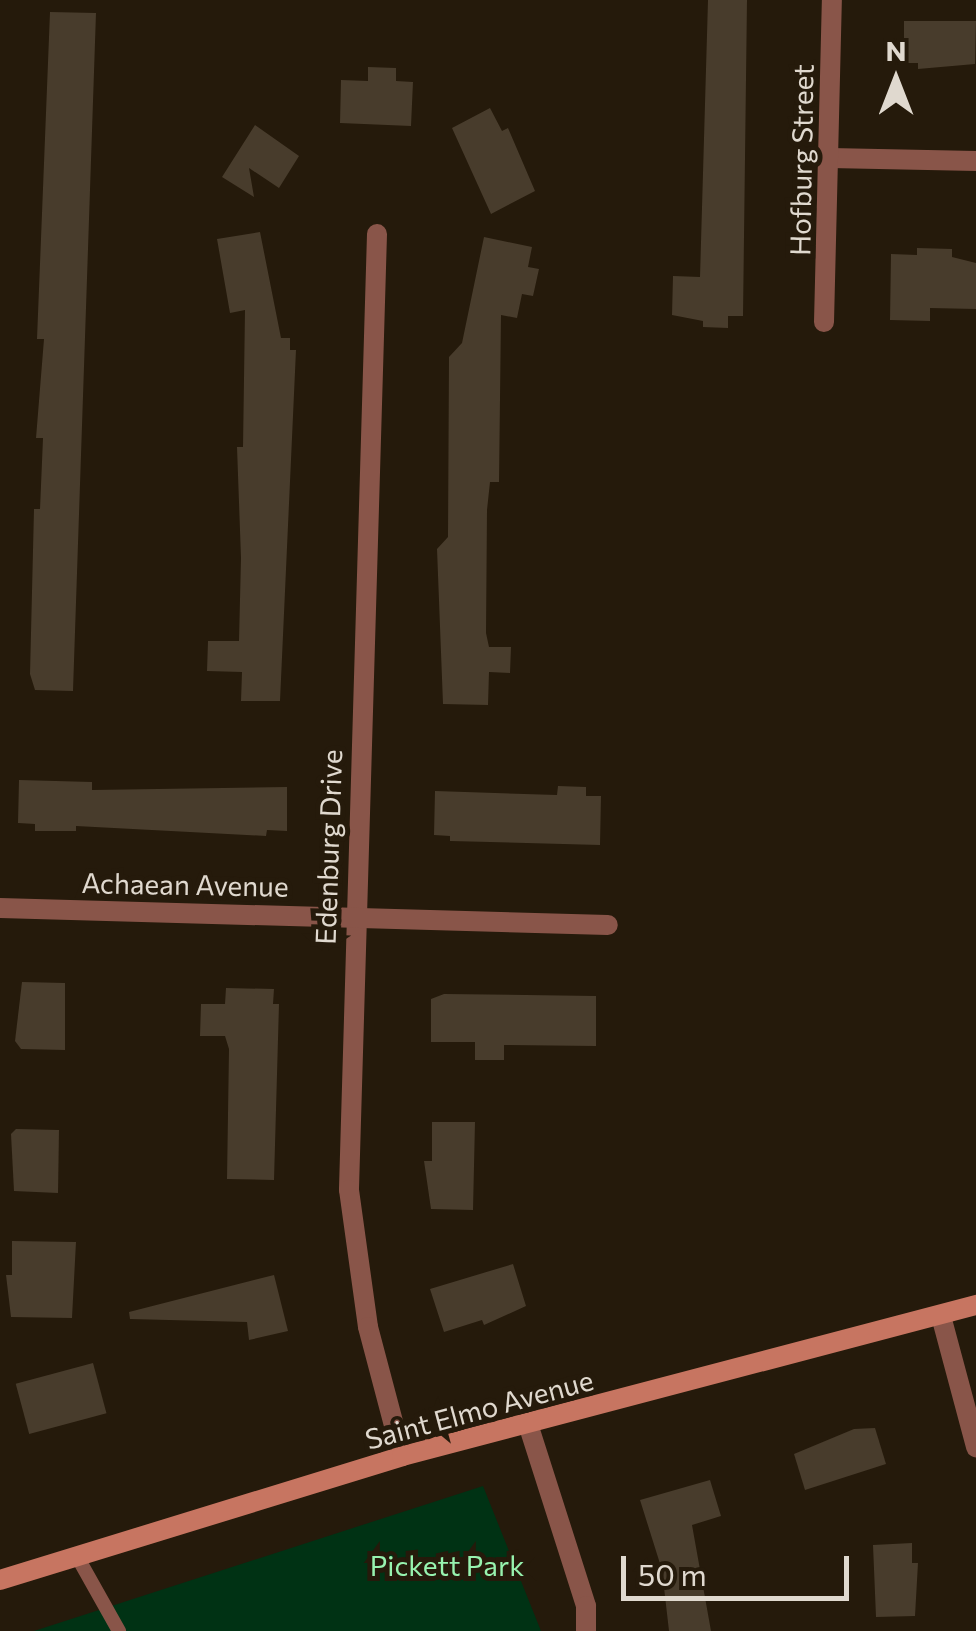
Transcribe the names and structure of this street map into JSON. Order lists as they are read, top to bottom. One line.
{"streets":{"main road":["Saint Elmo Avenue"],"street":["Hofburg Street","Edenburg Drive","Achaean Avenue"]},"crossings":[["Edenburg Drive","Achaean Avenue"],["Edenburg Drive","Saint Elmo Avenue"]],"parks":["Pickett Park"],"scale_bar":"50 m","north":"top"}
